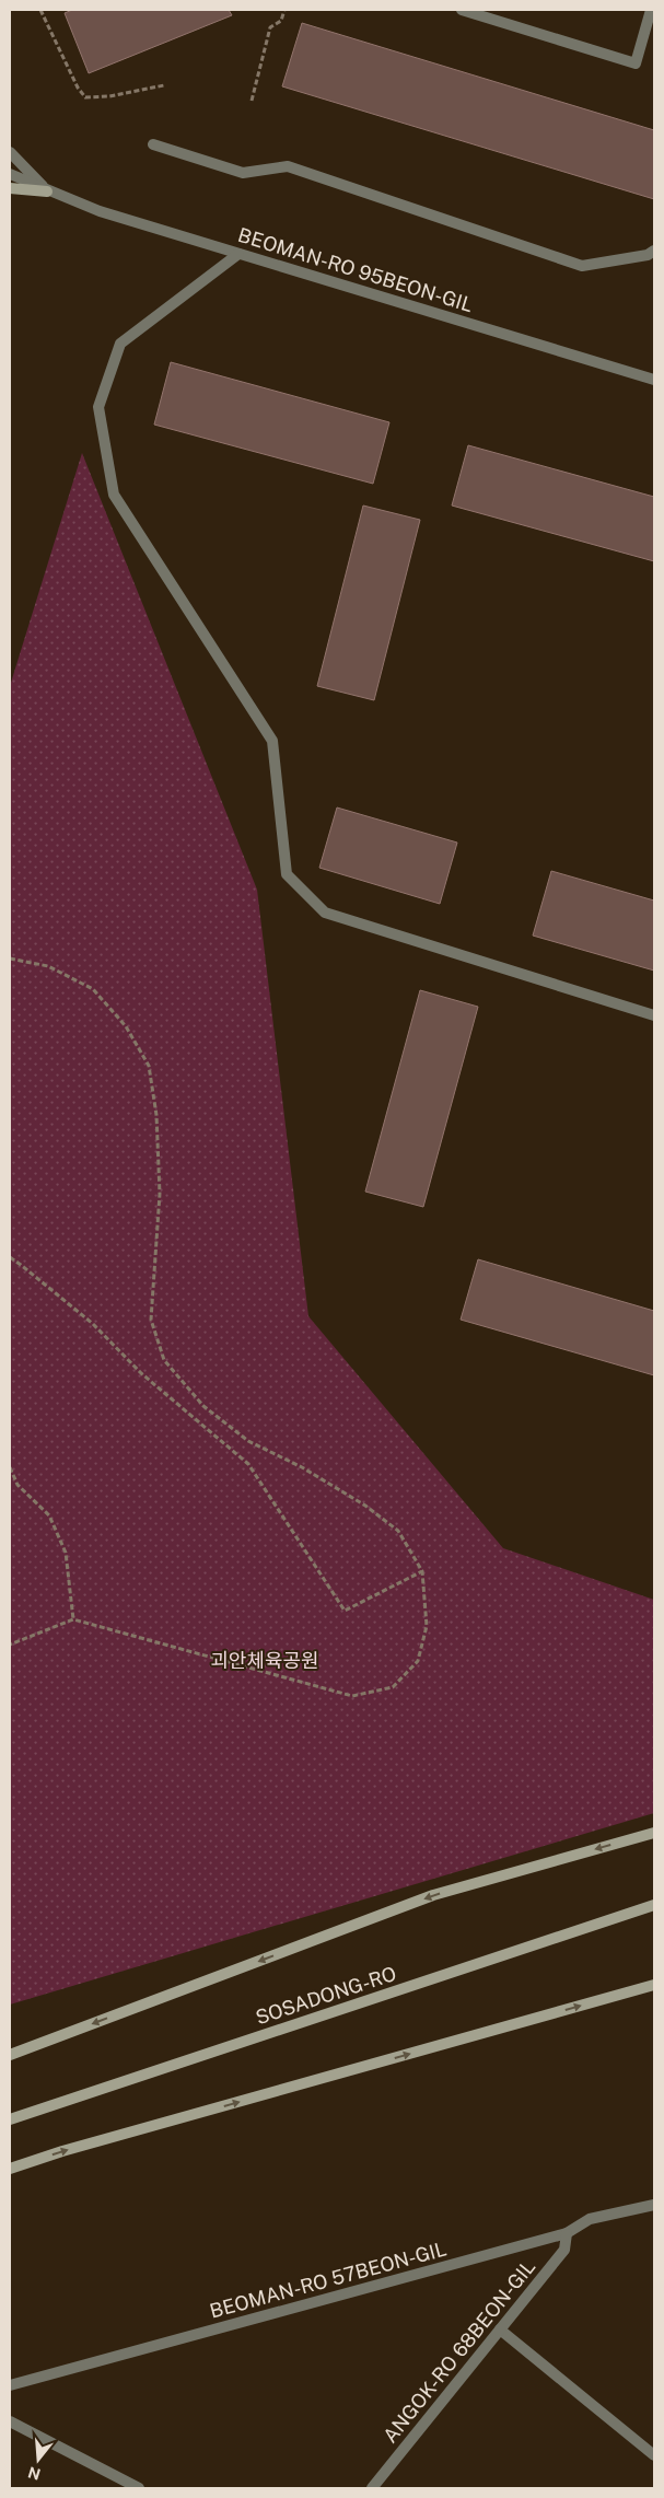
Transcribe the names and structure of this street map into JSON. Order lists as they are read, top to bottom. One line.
{"streets":{"street":["BEOMAN-RO 95BEON-GIL","SOSADONG-RO","BEOMAN-RO 57BEON-GIL","ANGOK-RO 68BEON-GIL"]},"crossings":[["BEOMAN-RO 57BEON-GIL","ANGOK-RO 68BEON-GIL"]],"parks":["괴안체육공원"],"north":"bottom"}
